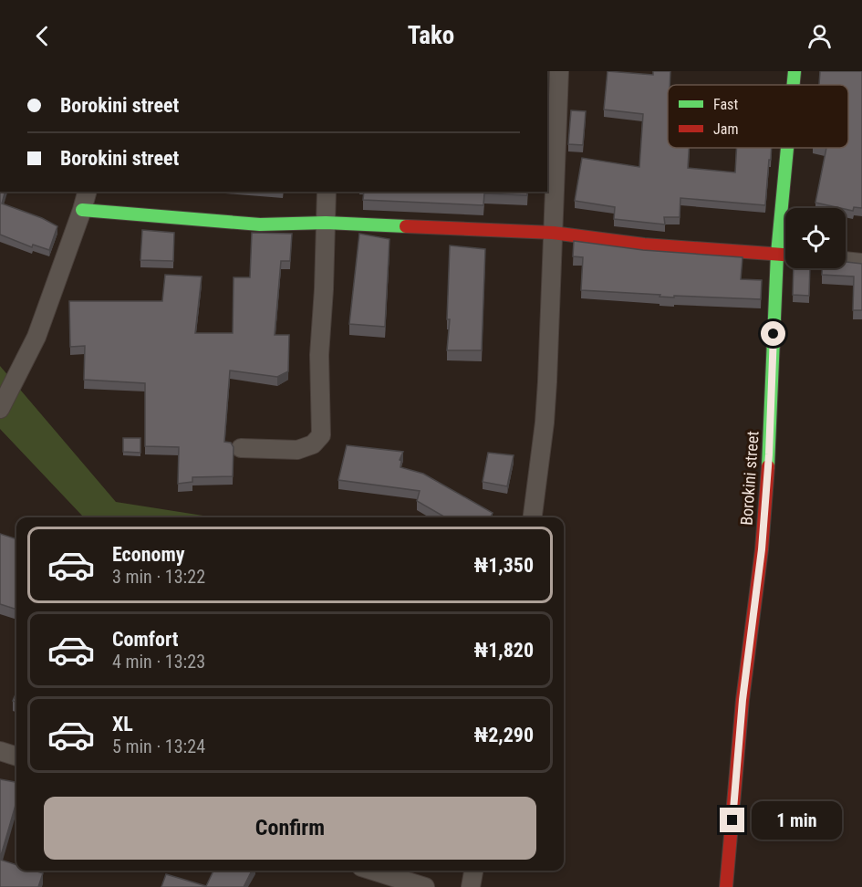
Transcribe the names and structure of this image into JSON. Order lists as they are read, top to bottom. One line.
{"streets":{"street":["Borokini street"]},"legend":["Fast","Jam"],"page":{"header":"Tako","banner":["Borokini street","Borokini street"],"list":[{"name":"Economy","note":"3 min · 13:22","value":"₦1,350"},{"name":"Comfort","note":"4 min · 13:23","value":"₦1,820"},{"name":"XL","note":"5 min · 13:24","value":"₦2,290"}],"buttons":"Confirm","bubble":"1 min"}}
